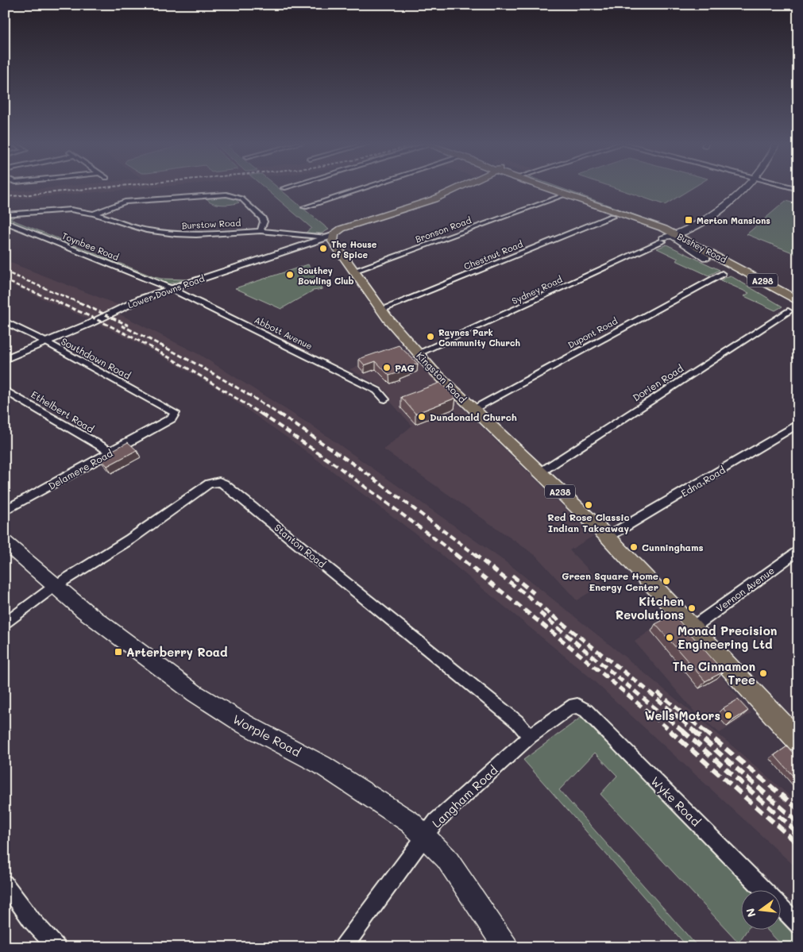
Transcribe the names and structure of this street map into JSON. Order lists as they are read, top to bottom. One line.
{"streets":{"main road":["Bushey Road","A298","Kingston Road","A238","Worple Road"],"street":["Burstow Road","Bronson Road","Toynbee Road","Chestnut Road","Sydney Road","Lower Downs Road","Abbott Avenue","Dupont Road","Southdown Road","Dorien Road","Ethelbert Road","Delamere Road","Edna Road","Stanton Road","Vernon Avenue","Langham Road","Wyke Road"]},"crossings":[["Burstow Road","Lower Downs Road"],["Burstow Road","Kingston Road"],["Bronson Road","Kingston Road"],["Toynbee Road","Lower Downs Road"],["Toynbee Road","Abbott Avenue"],["Bushey Road","Sydney Road"],["Chestnut Road","Kingston Road"],["Sydney Road","Kingston Road"],["Lower Downs Road","Abbott Avenue"],["Lower Downs Road","Southdown Road"],["Lower Downs Road","Kingston Road"],["Dupont Road","Kingston Road"],["Southdown Road","Delamere Road"],["Kingston Road","Dorien Road"],["Kingston Road","Edna Road"],["Kingston Road","Vernon Avenue"],["Ethelbert Road","Delamere Road"],["Stanton Road","Worple Road"],["Stanton Road","Langham Road"],["Worple Road","Langham Road"],["Langham Road","Wyke Road"]],"places":{"transit":["Merton Mansions","Arterberry Road"],"other":["The House of Spice","Southey Bowling Club","Raynes Park Community Church","PAG","Dundonald Church","Red Rose Classic Indian Takeaway","Cunninghams","Green Square Home Energy Center","Kitchen Revolutions","Monad Precision Engineering Ltd","The Cinnamon Tree","Wells Motors"]},"north":"left"}
